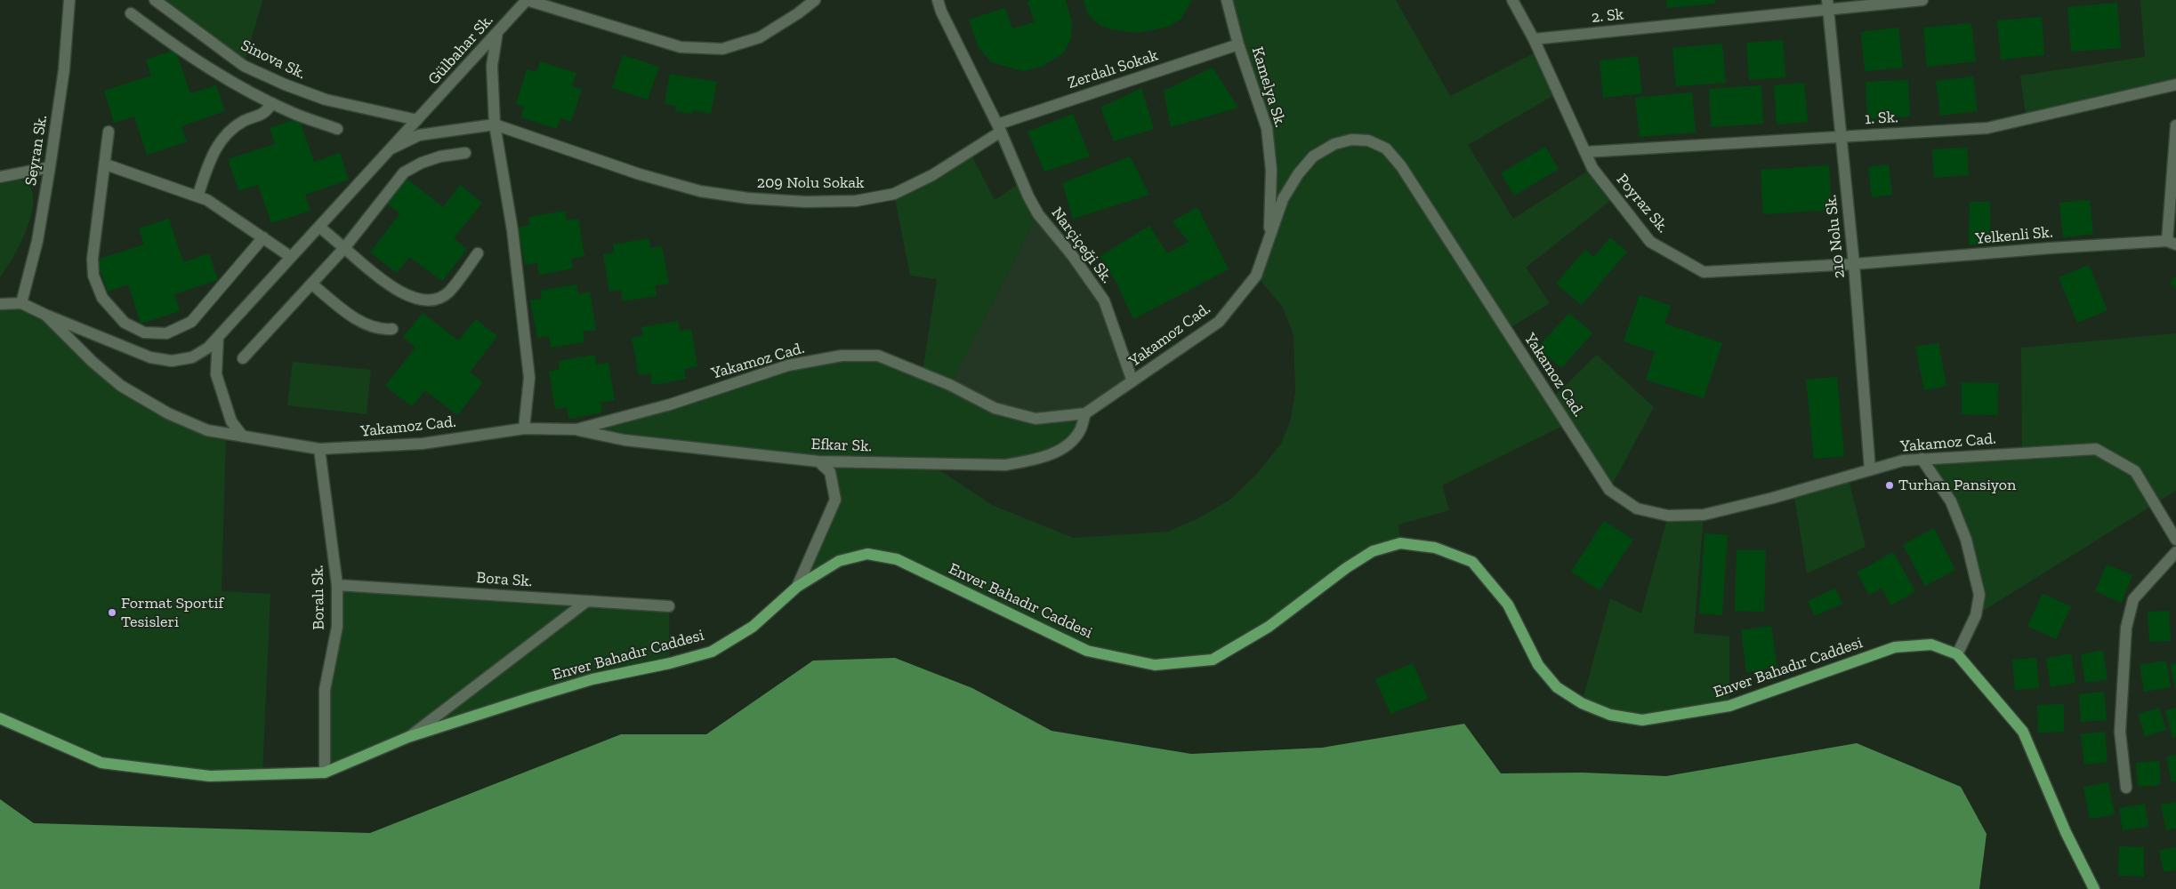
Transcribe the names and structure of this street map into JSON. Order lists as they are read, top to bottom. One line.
{"streets":{"main road":["Enver Bahadır Caddesi"],"street":["2. Sk","Gülbahar Sk.","Sinova Sk.","Zerdalı Sokak","Kamelya Sk.","1. Sk.","Seyran Sk.","209 Nolu Sokak","Poyraz Sk.","Yelkenli Sk.","210 Nolu Sk.","Narçiçeği Sk.","Yakamoz Cad.","Efkar Sk.","Bora Sk.","Boralı Sk."]},"crossings":[["2. Sk","Poyraz Sk."],["2. Sk","210 Nolu Sk."],["Gülbahar Sk.","Sinova Sk."],["Gülbahar Sk.","Seyran Sk."],["Gülbahar Sk.","Yakamoz Cad."],["Zerdalı Sokak","Kamelya Sk."],["Zerdalı Sokak","209 Nolu Sokak"],["Zerdalı Sokak","Narçiçeği Sk."],["Kamelya Sk.","Yakamoz Cad."],["1. Sk.","Poyraz Sk."],["1. Sk.","210 Nolu Sk."],["209 Nolu Sokak","Narçiçeği Sk."],["Poyraz Sk.","Yelkenli Sk."],["Poyraz Sk.","210 Nolu Sk."],["Yelkenli Sk.","210 Nolu Sk."],["210 Nolu Sk.","Yakamoz Cad."],["Narçiçeği Sk.","Yakamoz Cad."],["Yakamoz Cad.","Efkar Sk."],["Yakamoz Cad.","Boralı Sk."],["Bora Sk.","Boralı Sk."],["Boralı Sk.","Enver Bahadır Caddesi"]],"places":["Turhan Pansiyon","Format Sportif Tesisleri"]}
